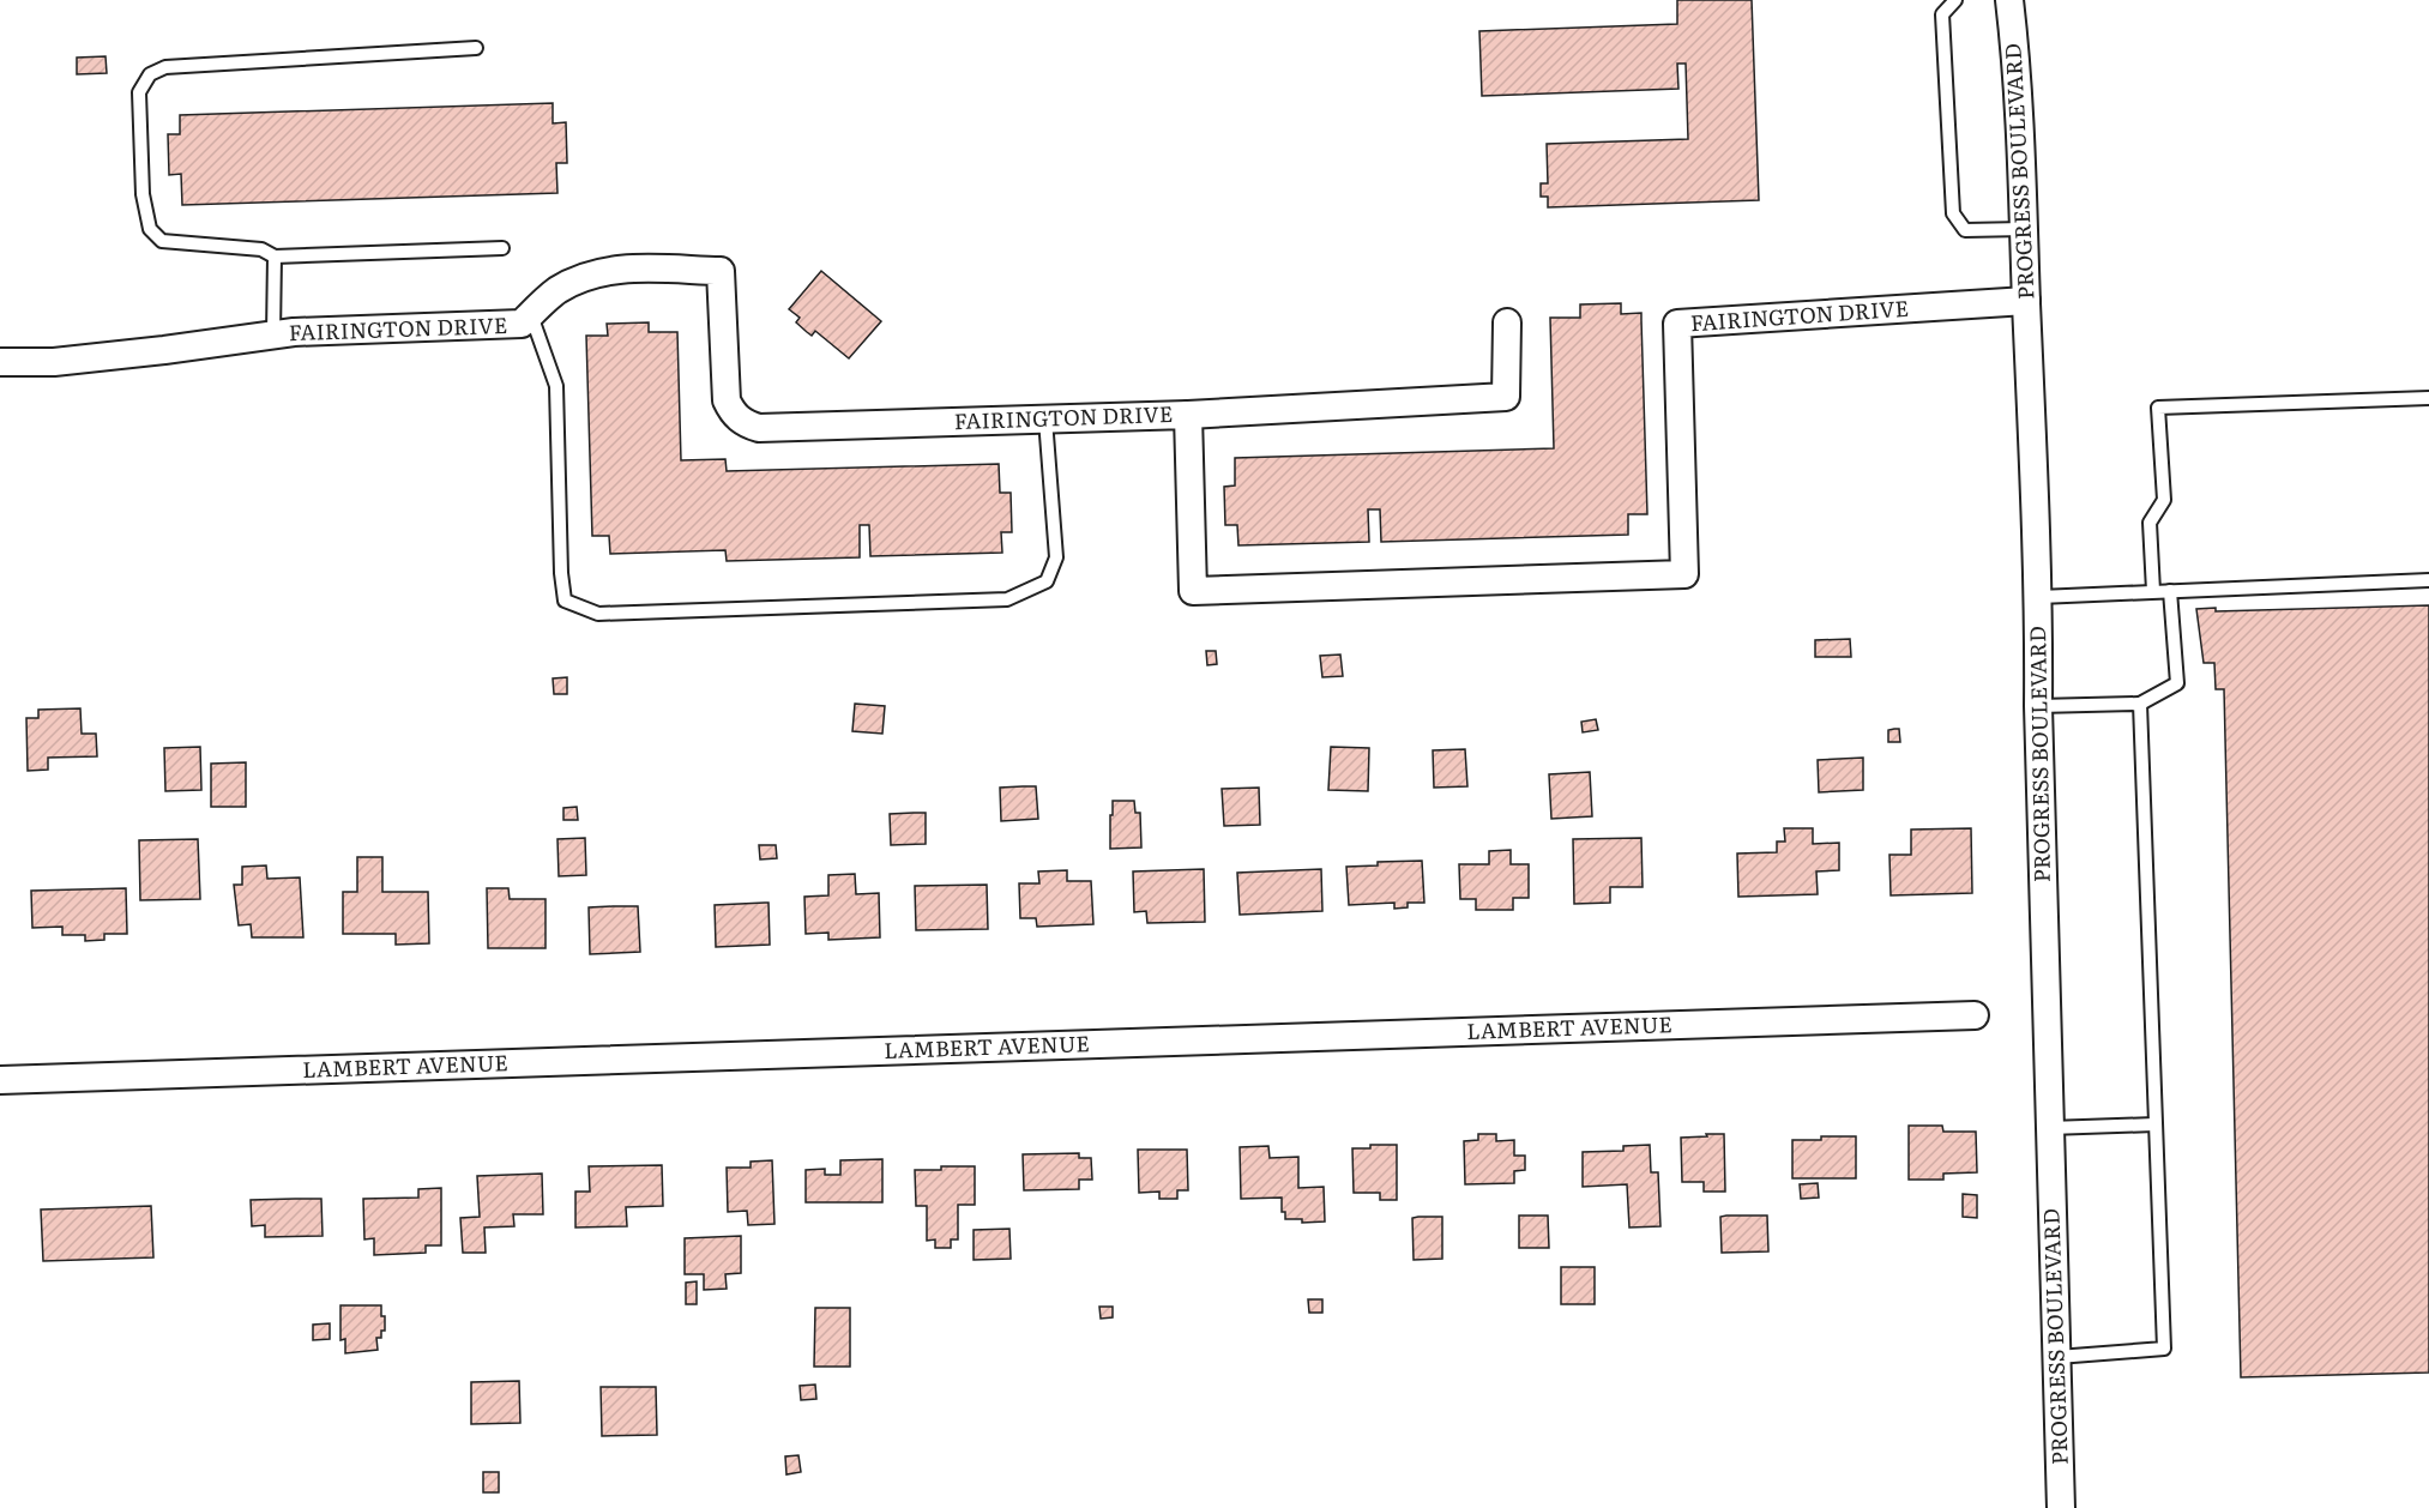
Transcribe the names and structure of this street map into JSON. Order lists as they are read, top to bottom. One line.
{"streets":{"street":["PROGRESS BOULEVARD","FAIRINGTON DRIVE","LAMBERT AVENUE"]},"crossings":[["PROGRESS BOULEVARD","FAIRINGTON DRIVE"]]}
